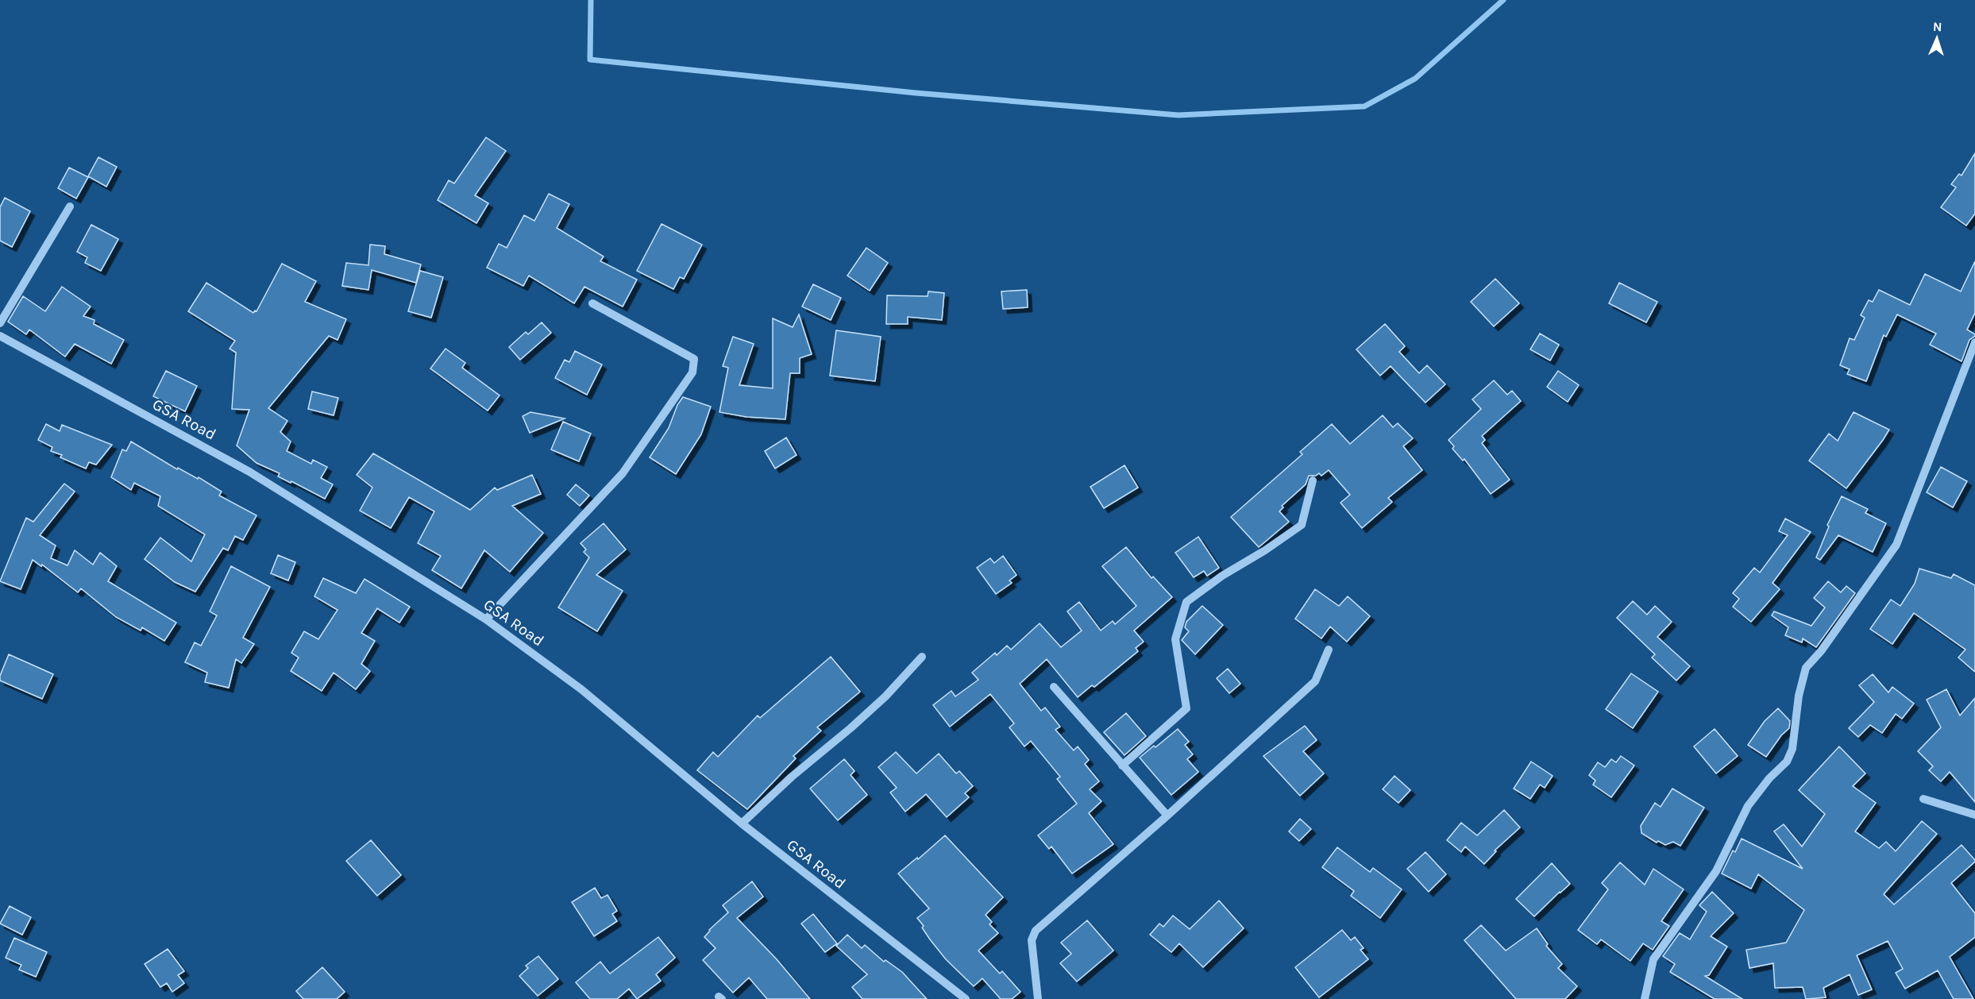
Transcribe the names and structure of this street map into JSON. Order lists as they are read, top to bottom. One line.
{"streets":{"street":["GSA Road"]},"north":"top"}
